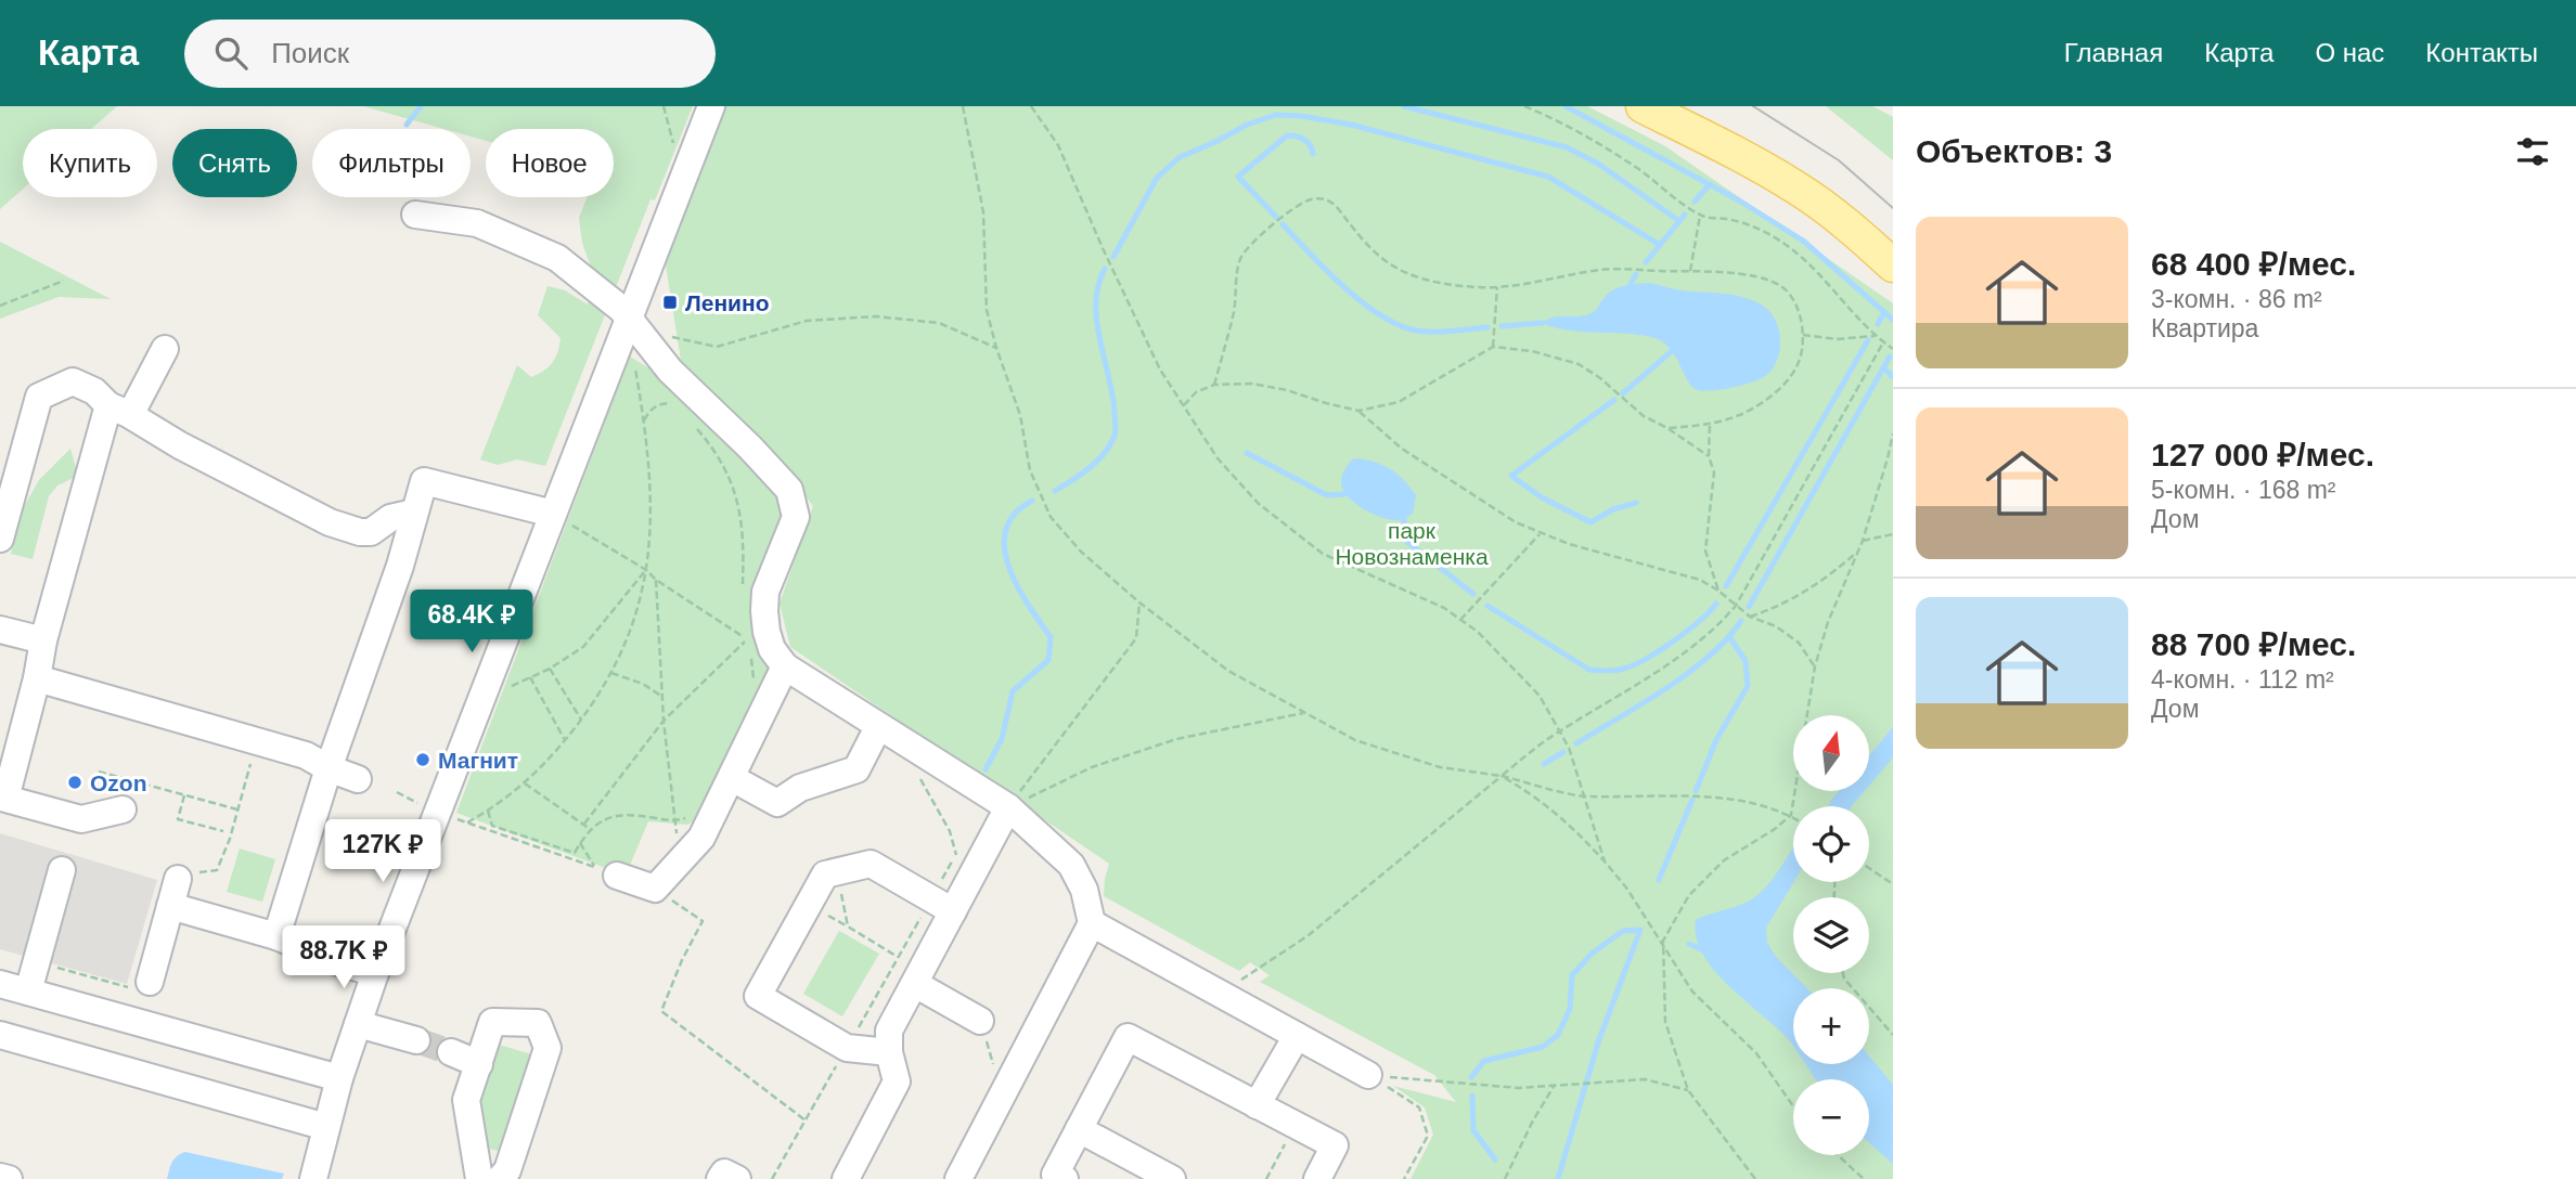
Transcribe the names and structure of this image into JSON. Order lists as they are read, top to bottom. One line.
{"parks":["парк Новознаменка"],"places":{"transit":["Ленино"],"other":["Магнит","Ozon"]},"north":"top","page":{"header":"Карта","search":"Поиск","nav":["Главная","Карта","О нас","Контакты"],"heading":"Объектов: 3","chip":["Купить","Снять","Фильтры","Новое"],"list":[{"name":"68 400 ₽/мес.","note":"3-комн. · 86 m² · Квартира"},{"name":"127 000 ₽/мес.","note":"5-комн. · 168 m² · Дом"},{"name":"88 700 ₽/мес.","note":"4-комн. · 112 m² · Дом"}],"price":["68.4K ₽","127K ₽","88.7K ₽"],"map_buttons":["+","−"]}}
